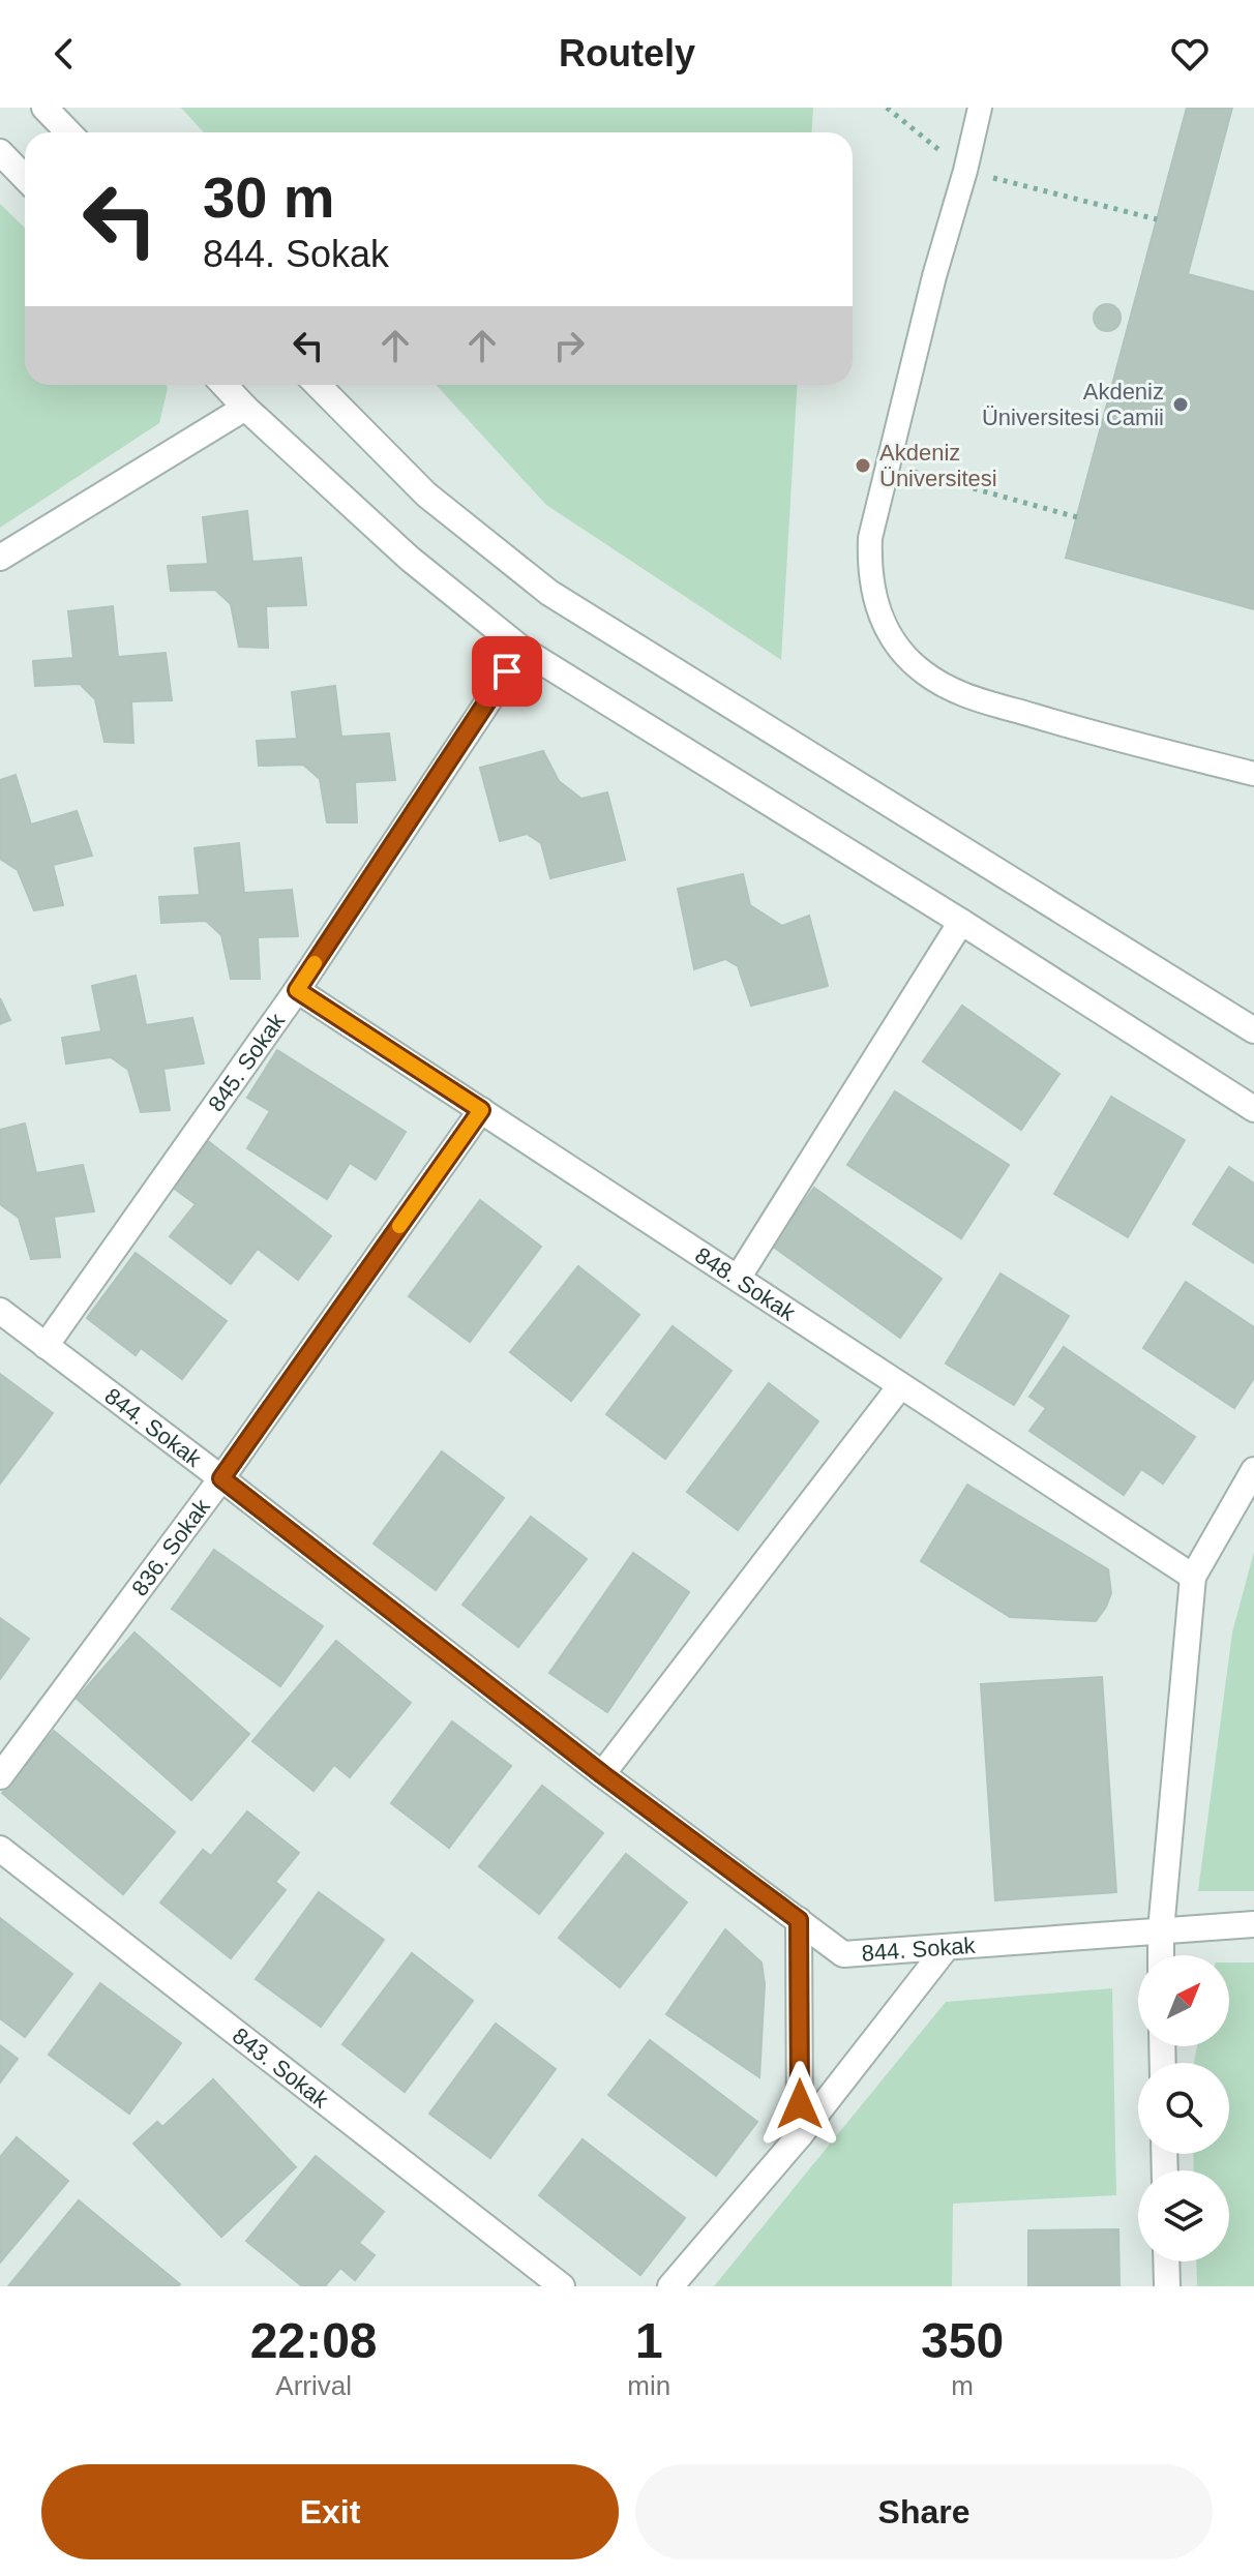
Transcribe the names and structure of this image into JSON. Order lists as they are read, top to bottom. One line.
{"streets":{"street":["845. Sokak","848. Sokak","844. Sokak","836. Sokak","843. Sokak"]},"crossings":[["845. Sokak","848. Sokak"],["845. Sokak","844. Sokak"],["848. Sokak","836. Sokak"],["844. Sokak","836. Sokak"]],"places":["Akdeniz Üniversitesi Camii","Akdeniz Üniversitesi"],"north":"top right","page":{"header":"Routely","turn":["30 m","844. Sokak"],"eta":["22:08","Arrival","1","min","350","m"],"buttons":["Exit","Share"]}}
